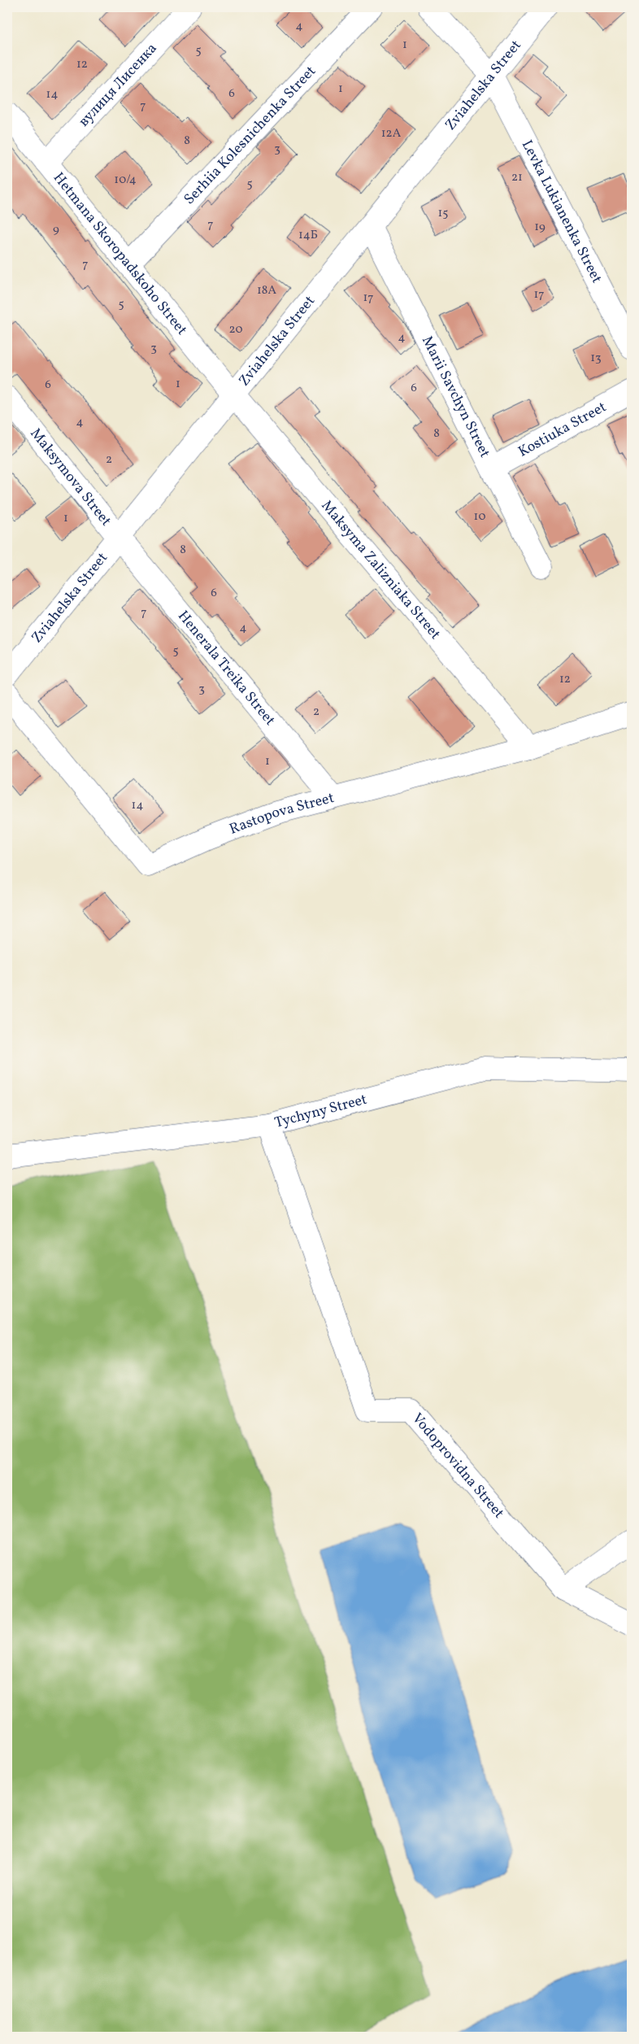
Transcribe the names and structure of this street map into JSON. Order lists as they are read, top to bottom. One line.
{"streets":{"street":["вулиця Лисенка","Zviahelska Street","Serhiia Kolesnichenka Street","Levka Lukianenka Street","Hetmana Skoropadskoho Street","Marii Savchyn Street","Kostiuka Street","Maksymova Street","Maksyma Zalizniaka Street","Henerala Treika Street","Rastopova Street","Tychyny Street","Vodoprovidna Street"]},"crossings":[["вулиця Лисенка","Hetmana Skoropadskoho Street"],["Zviahelska Street","Levka Lukianenka Street"],["Zviahelska Street","Hetmana Skoropadskoho Street"],["Zviahelska Street","Marii Savchyn Street"],["Zviahelska Street","Maksymova Street"],["Zviahelska Street","Maksyma Zalizniaka Street"],["Zviahelska Street","Henerala Treika Street"],["Serhiia Kolesnichenka Street","Hetmana Skoropadskoho Street"],["Hetmana Skoropadskoho Street","Maksyma Zalizniaka Street"],["Marii Savchyn Street","Kostiuka Street"],["Maksymova Street","Henerala Treika Street"],["Maksyma Zalizniaka Street","Rastopova Street"],["Henerala Treika Street","Rastopova Street"],["Tychyny Street","Vodoprovidna Street"]],"house_numbers":["4","1","5","12","1","6","14","7","12А","8","3","21","10/4","5","15","7","19","9","14Б","7","18А","17","17","5","20","4","3","13","1","6","6","4","8","2","10","1","8","6","7","4","5","12","3","2","1","14"]}
